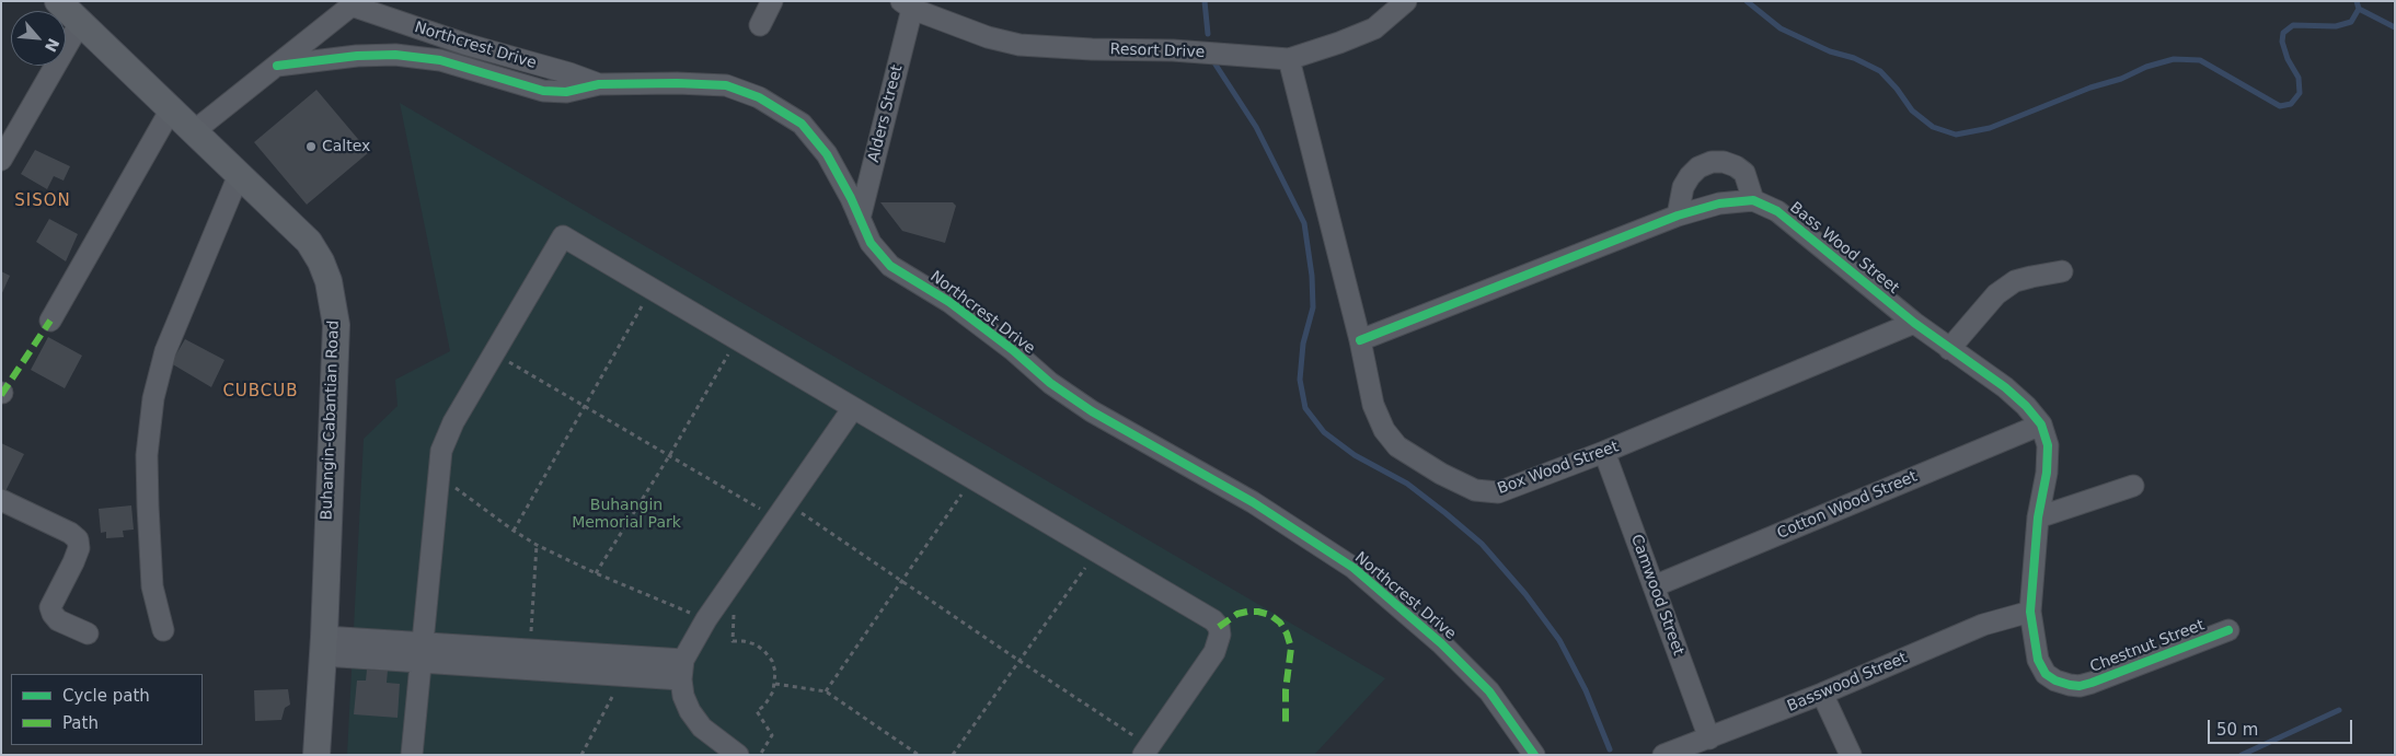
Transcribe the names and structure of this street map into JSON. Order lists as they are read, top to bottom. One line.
{"streets":{"main road":["Buhangin-Cabantian Road"],"street":["Northcrest Drive","Resort Drive","Alders Street","Bass Wood Street","Box Wood Street","Cotton Wood Street","Camwood Street","Chestnut Street","Basswood Street"]},"crossings":[["Northcrest Drive","Alders Street"],["Resort Drive","Alders Street"],["Resort Drive","Box Wood Street"],["Bass Wood Street","Box Wood Street"],["Bass Wood Street","Cotton Wood Street"],["Bass Wood Street","Chestnut Street"],["Bass Wood Street","Basswood Street"],["Box Wood Street","Camwood Street"],["Cotton Wood Street","Camwood Street"],["Camwood Street","Basswood Street"],["Chestnut Street","Basswood Street"]],"districts":["SISON","CUBCUB"],"parks":["Buhangin Memorial Park"],"places":["Caltex"],"legend":["Cycle path","Path"],"scale_bar":"50 m","north":"bottom right"}
